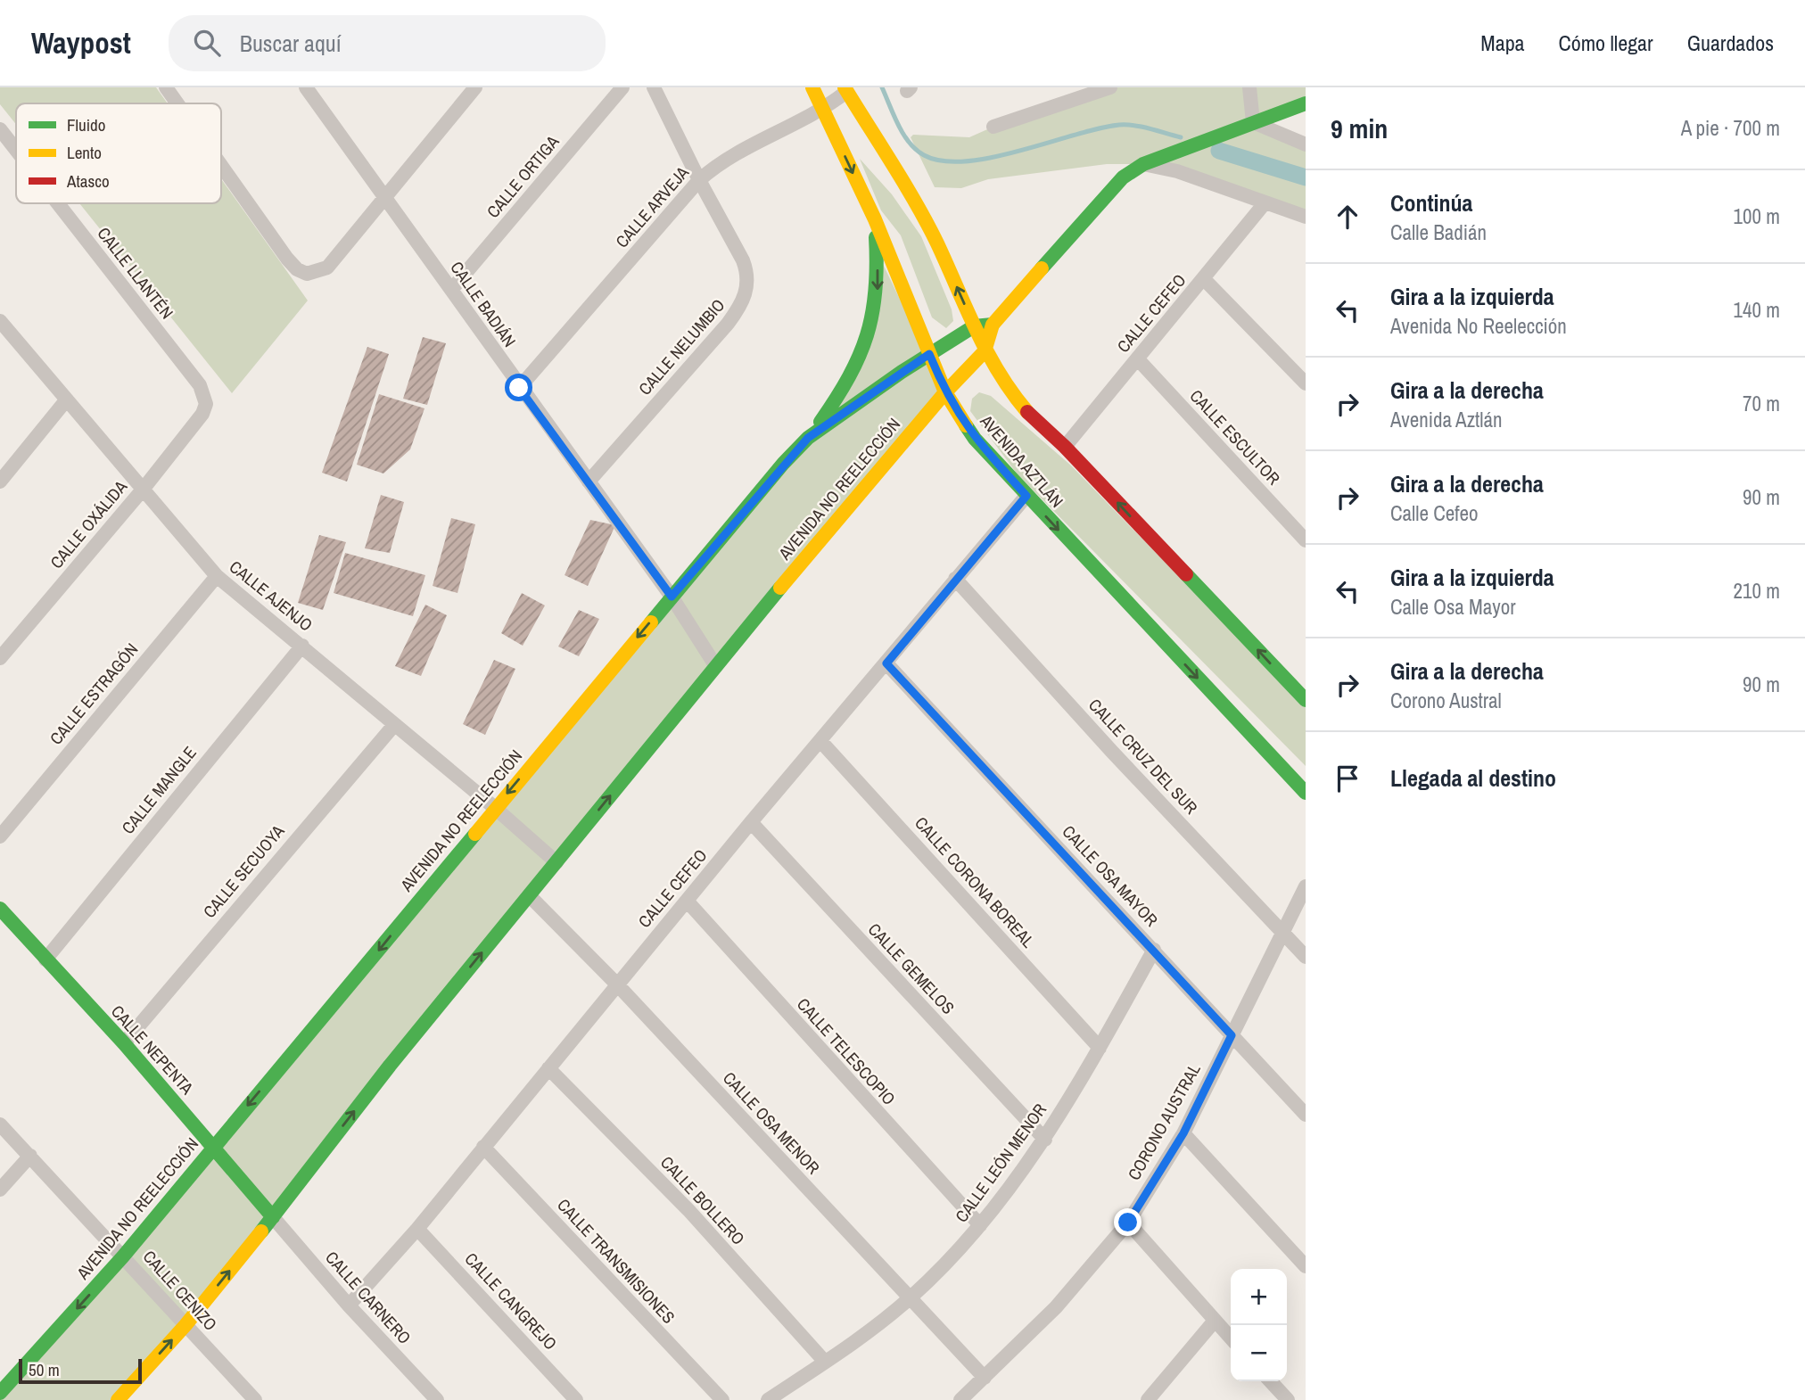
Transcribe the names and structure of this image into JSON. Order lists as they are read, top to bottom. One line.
{"streets":{"main road":["AVENIDA AZTLÁN","AVENIDA NO REELECCIÓN","CALLE NEPENTA"],"street":["CALLE ORTIGA","CALLE ARVEJA","CALLE LLANTÉN","CALLE BADIÁN","CALLE CEFEO","CALLE NELUMBIO","CALLE ESCULTOR","CALLE OXÁLIDA","CALLE AJENJO","CALLE ESTRAGÓN","CALLE CRUZ DEL SUR","CALLE MANGLE","CALLE SECUOYA","CALLE OSA MAYOR","CALLE CORONA BOREAL","CALLE GEMELOS","CALLE TELESCOPIO","CORONO AUSTRAL","CALLE OSA MENOR","CALLE LEÓN MENOR","CALLE BOLLERO","CALLE TRANSMISIONES","CALLE CENIZO","CALLE CARNERO","CALLE CANGREJO"]},"crossings":[["CALLE ORTIGA","CALLE BADIÁN"],["CALLE ARVEJA","CALLE BADIÁN"],["CALLE ARVEJA","CALLE NELUMBIO"],["CALLE ARVEJA","AVENIDA AZTLÁN"],["CALLE LLANTÉN","CALLE OXÁLIDA"],["CALLE BADIÁN","CALLE NELUMBIO"],["CALLE BADIÁN","AVENIDA NO REELECCIÓN"],["CALLE CEFEO","CALLE ESCULTOR"],["CALLE CEFEO","AVENIDA AZTLÁN"],["CALLE CEFEO","CALLE CRUZ DEL SUR"],["CALLE CEFEO","CALLE OSA MAYOR"],["CALLE CEFEO","CALLE CORONA BOREAL"],["CALLE CEFEO","CALLE GEMELOS"],["CALLE CEFEO","CALLE TELESCOPIO"],["CALLE CEFEO","CALLE OSA MENOR"],["CALLE CEFEO","CALLE BOLLERO"],["CALLE CEFEO","CALLE TRANSMISIONES"],["CALLE CEFEO","CALLE CARNERO"],["CALLE CEFEO","CALLE CANGREJO"],["AVENIDA AZTLÁN","AVENIDA NO REELECCIÓN"],["AVENIDA NO REELECCIÓN","CALLE AJENJO"],["AVENIDA NO REELECCIÓN","CALLE NEPENTA"],["AVENIDA NO REELECCIÓN","CALLE OSA MENOR"],["AVENIDA NO REELECCIÓN","CALLE CENIZO"],["AVENIDA NO REELECCIÓN","CALLE CARNERO"],["CALLE OXÁLIDA","CALLE AJENJO"],["CALLE AJENJO","CALLE ESTRAGÓN"],["CALLE AJENJO","CALLE MANGLE"],["CALLE AJENJO","CALLE SECUOYA"],["CALLE CRUZ DEL SUR","CORONO AUSTRAL"],["CALLE MANGLE","CALLE NEPENTA"],["CALLE SECUOYA","CALLE NEPENTA"],["CALLE OSA MAYOR","CORONO AUSTRAL"],["CALLE OSA MAYOR","CALLE LEÓN MENOR"],["CALLE CORONA BOREAL","CALLE LEÓN MENOR"],["CALLE GEMELOS","CALLE LEÓN MENOR"],["CALLE NEPENTA","CALLE CARNERO"],["CALLE TELESCOPIO","CALLE LEÓN MENOR"],["CORONO AUSTRAL","CALLE OSA MENOR"],["CALLE OSA MENOR","CALLE LEÓN MENOR"],["CALLE LEÓN MENOR","CALLE BOLLERO"]],"legend":["Fluido","Lento","Atasco"],"scale_bar":"50 m","page":{"header":"Waypost","search":"Buscar aquí","nav":["Mapa","Cómo llegar","Guardados"],"heading":["9 min","A pie · 700 m"],"list":[["Continúa","Calle Badián","100 m"],["Gira a la izquierda","Avenida No Reelección","140 m"],["Gira a la derecha","Avenida Aztlán","70 m"],["Gira a la derecha","Calle Cefeo","90 m"],["Gira a la izquierda","Calle Osa Mayor","210 m"],["Gira a la derecha","Corono Austral","90 m"],"Llegada al destino"],"map_buttons":["+","−"],"scale":"50 m"}}
